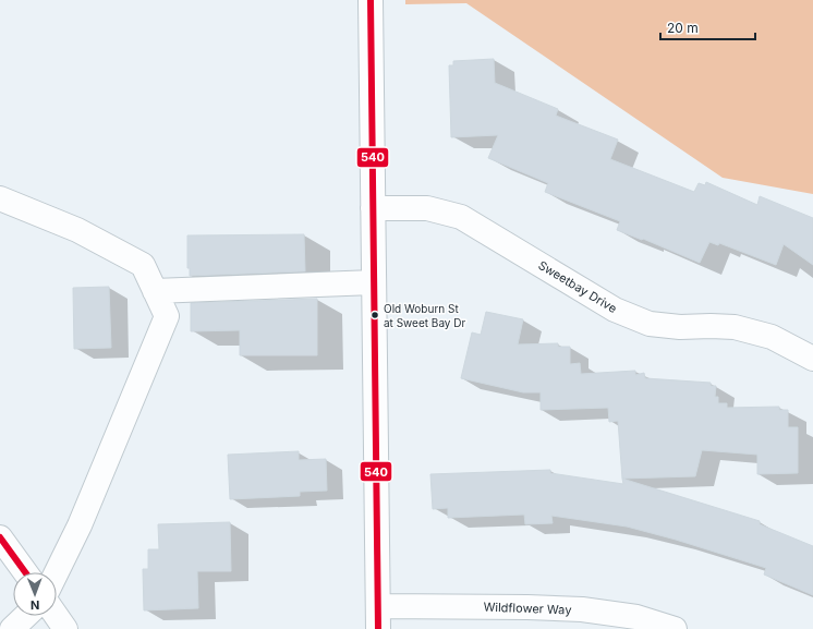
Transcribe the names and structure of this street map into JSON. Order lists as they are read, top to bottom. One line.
{"streets":{"street":["Sweetbay Drive","Wildflower Way"]},"places":["Old Woburn St at Sweet Bay Dr"],"lines":["transit line 540"],"scale_bar":"20 m","north":"bottom"}
